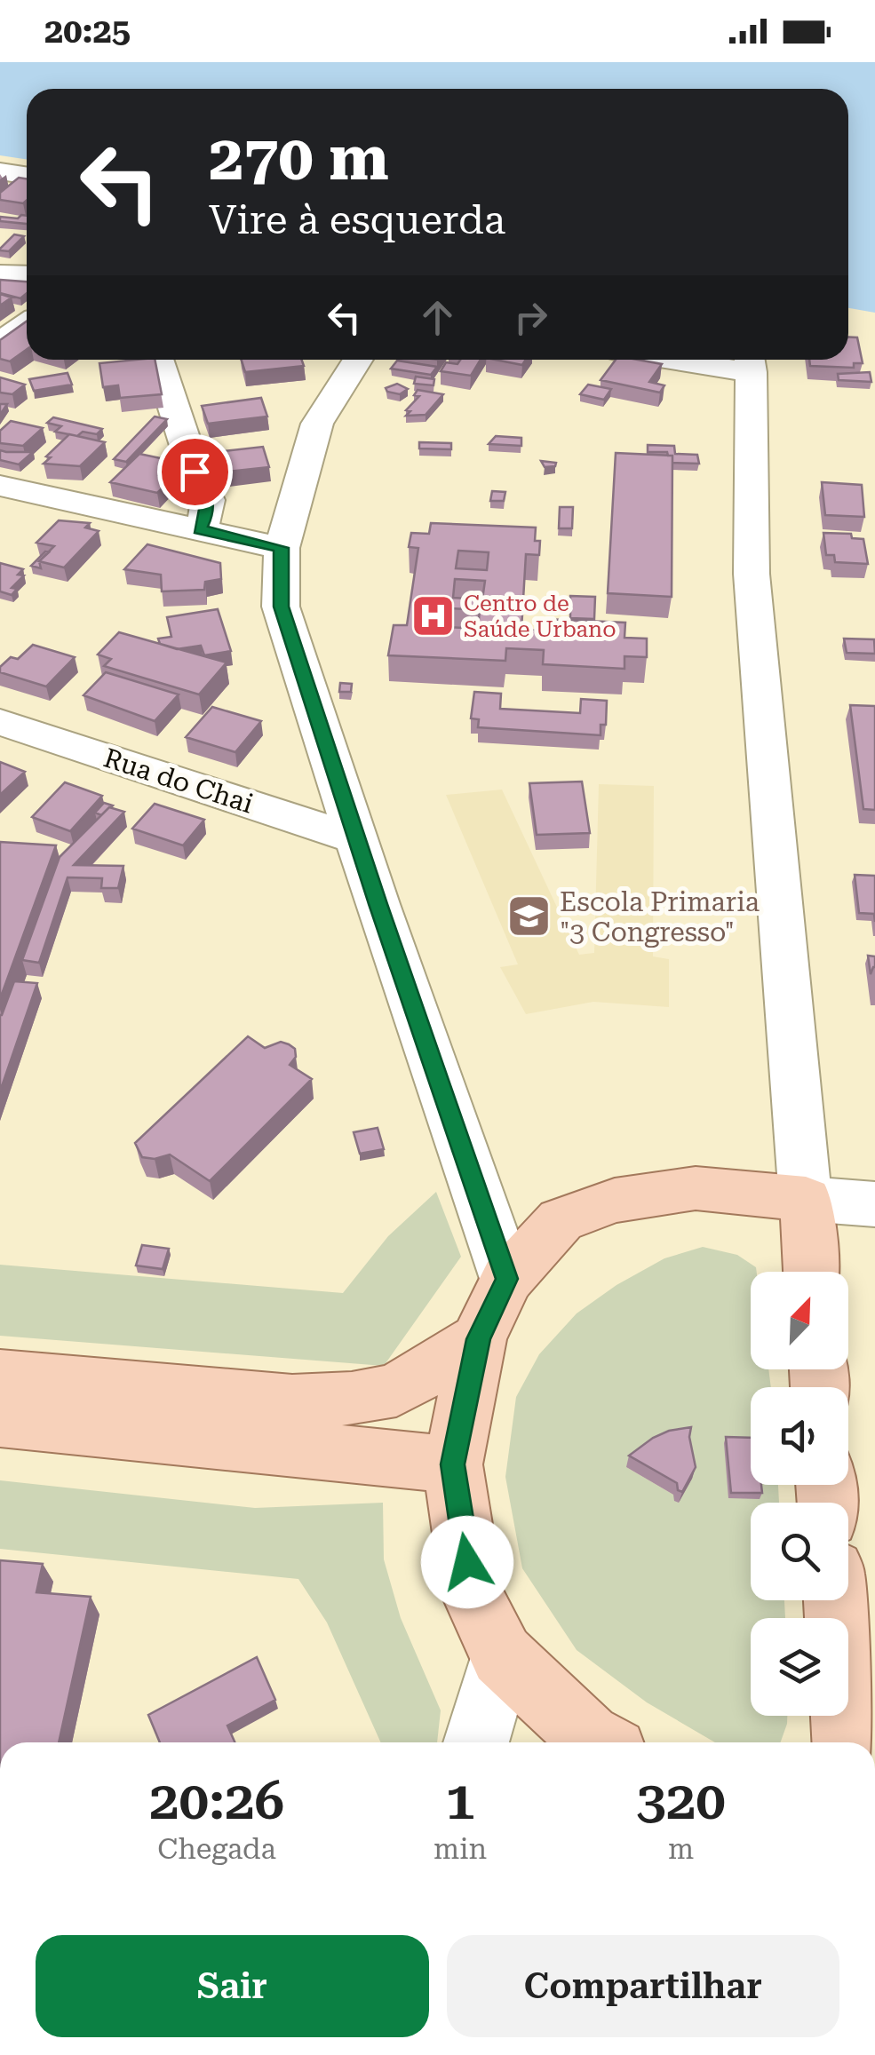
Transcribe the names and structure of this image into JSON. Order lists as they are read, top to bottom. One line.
{"streets":{"street":["Rua do Chai"]},"places":{"hospital":["Centro de Saúde Urbano"],"school or university":["Escola Primaria \"3 Congresso\""]},"north":"top right","page":{"status":"20:25","turn":["270 m","Vire à esquerda"],"eta":["20:26","Chegada","1","min","320","m"],"buttons":["Sair","Compartilhar"]}}
